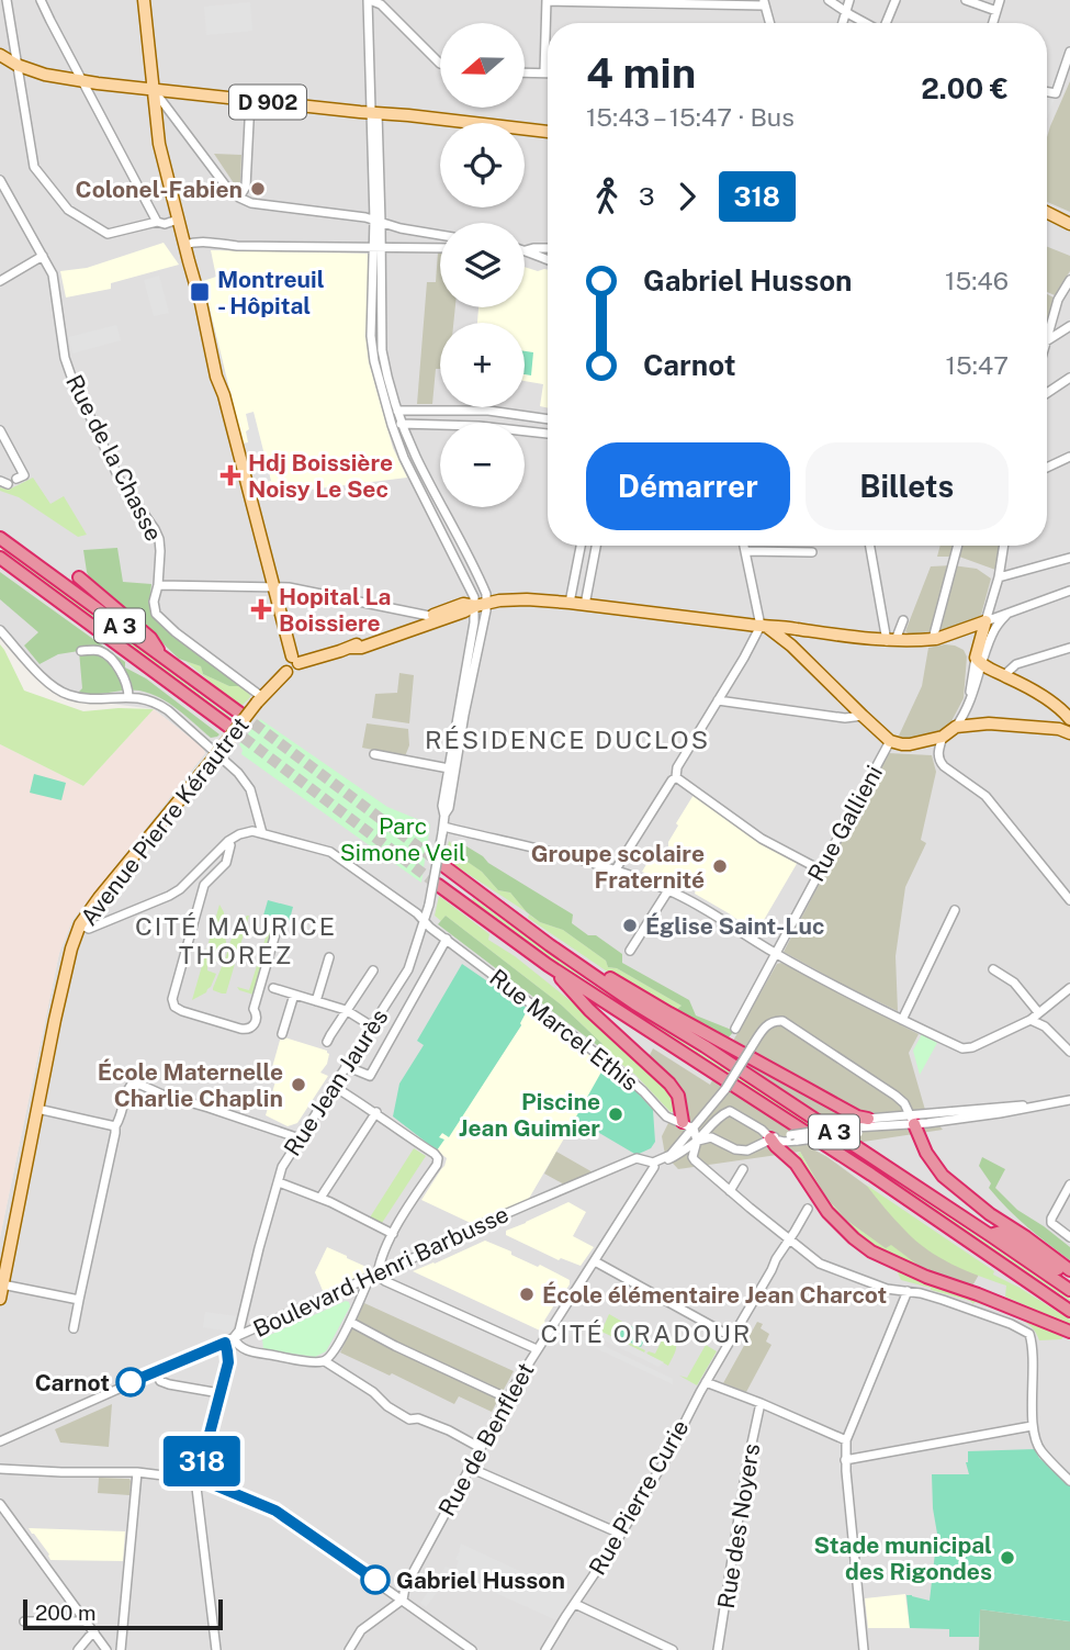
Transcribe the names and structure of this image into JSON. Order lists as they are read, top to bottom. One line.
{"streets":{"highway":["A 3"],"main road":["D 902","Avenue Pierre Kérautret"],"street":["Rue de la Chasse","Rue Gallieni","Rue Marcel Ethis","Rue Jean Jaurès","Boulevard Henri Barbusse","Rue de Benfleet","Rue Pierre Curie","Rue des Noyers"]},"crossings":[["Rue de la Chasse","Avenue Pierre Kérautret"],["Rue Marcel Ethis","Rue Jean Jaurès"],["Rue Marcel Ethis","Boulevard Henri Barbusse"],["Rue Jean Jaurès","Boulevard Henri Barbusse"]],"districts":["RÉSIDENCE DUCLOS","CITÉ MAURICE THOREZ","CITÉ ORADOUR"],"parks":["Parc Simone Veil"],"places":{"other":["Colonel-Fabien","Groupe scolaire Fraternité","Église Saint-Luc","École Maternelle Charlie Chaplin","Piscine Jean Guimier","École élémentaire Jean Charcot","Carnot","Stade municipal des Rigondes","Gabriel Husson"],"transit":["Montreuil - Hôpital"],"health":["Hdj Boissière Noisy Le Sec","Hopital La Boissiere"]},"lines":["bus line 318"],"scale_bar":"200 m","north":"left","page":{"on_map":"318","map_buttons":["+","−"],"heading":["4 min","15:43 – 15:47 · Bus","2.00 €"],"legs":["3","318"],"list":[{"name":"Gabriel Husson","value":"15:46"},{"name":"Carnot","value":"15:47"}],"buttons":["Démarrer","Billets"],"scale":"200 m"}}
